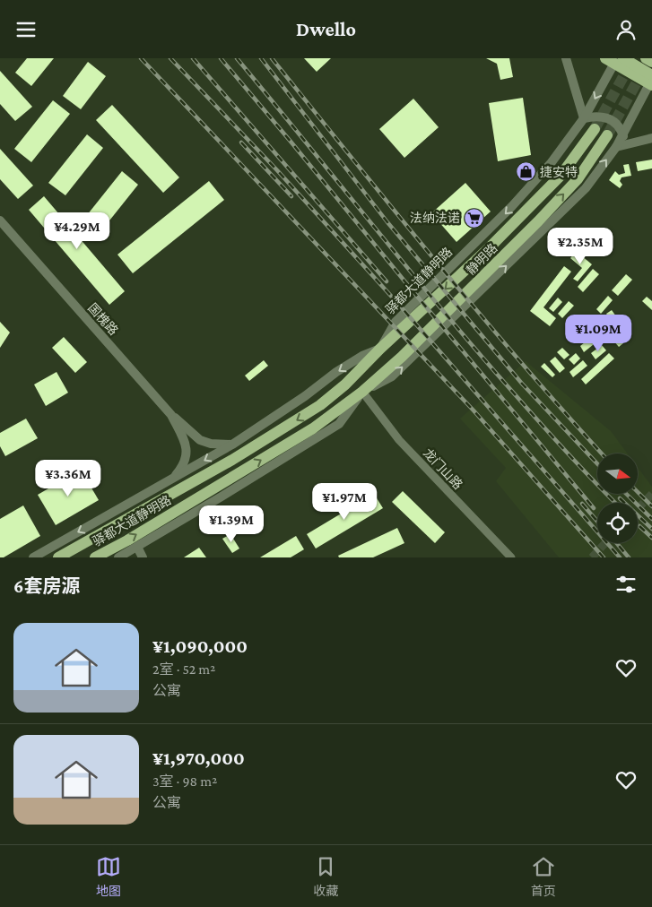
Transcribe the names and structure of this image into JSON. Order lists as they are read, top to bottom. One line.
{"streets":{"main road":["静明路","驿都大道静明路"],"street":["国槐路","龙门山路"]},"crossings":[["静明路","驿都大道静明路"],["静明路","龙门山路"],["驿都大道静明路","龙门山路"]],"places":{"shop":["捷安特"],"supermarket":["法纳法诺"]},"north":"right","page":{"header":"Dwello","price":["¥4.29M","¥2.35M","¥1.09M","¥3.36M","¥1.97M","¥1.39M"],"heading":"6套房源","list":[{"name":"¥1,090,000","note":"2室 · 52 m² · 公寓"},{"name":"¥1,970,000","note":"3室 · 98 m² · 公寓"}],"tabs":["地图","收藏","首页"]}}
